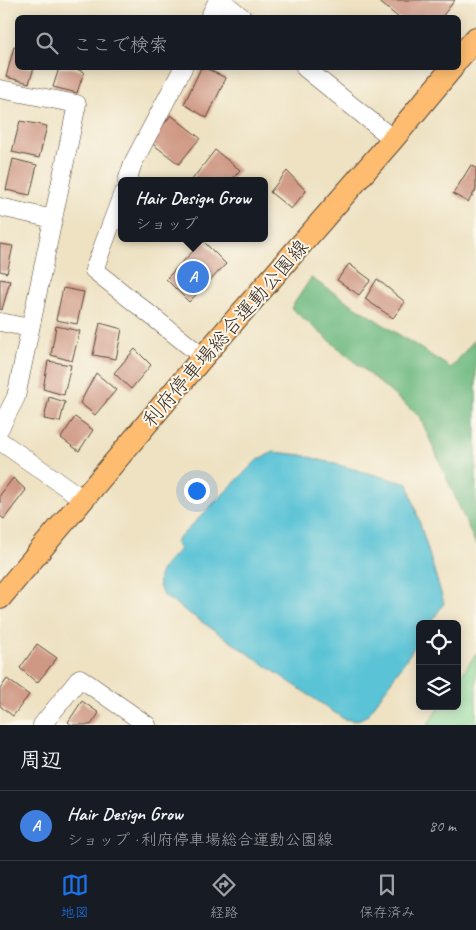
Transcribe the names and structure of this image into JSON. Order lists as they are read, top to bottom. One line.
{"streets":{"main road":["利府停車場総合運動公園線"]},"page":{"search":"ここで検索","popup":["Hair Design Grow","ショップ"],"pins":"A","heading":"周辺","list":[{"mark":"A","name":"Hair Design Grow","note":"ショップ · 利府停車場総合運動公園線","value":"80 m"}],"nav":["地図","経路","保存済み"]}}
